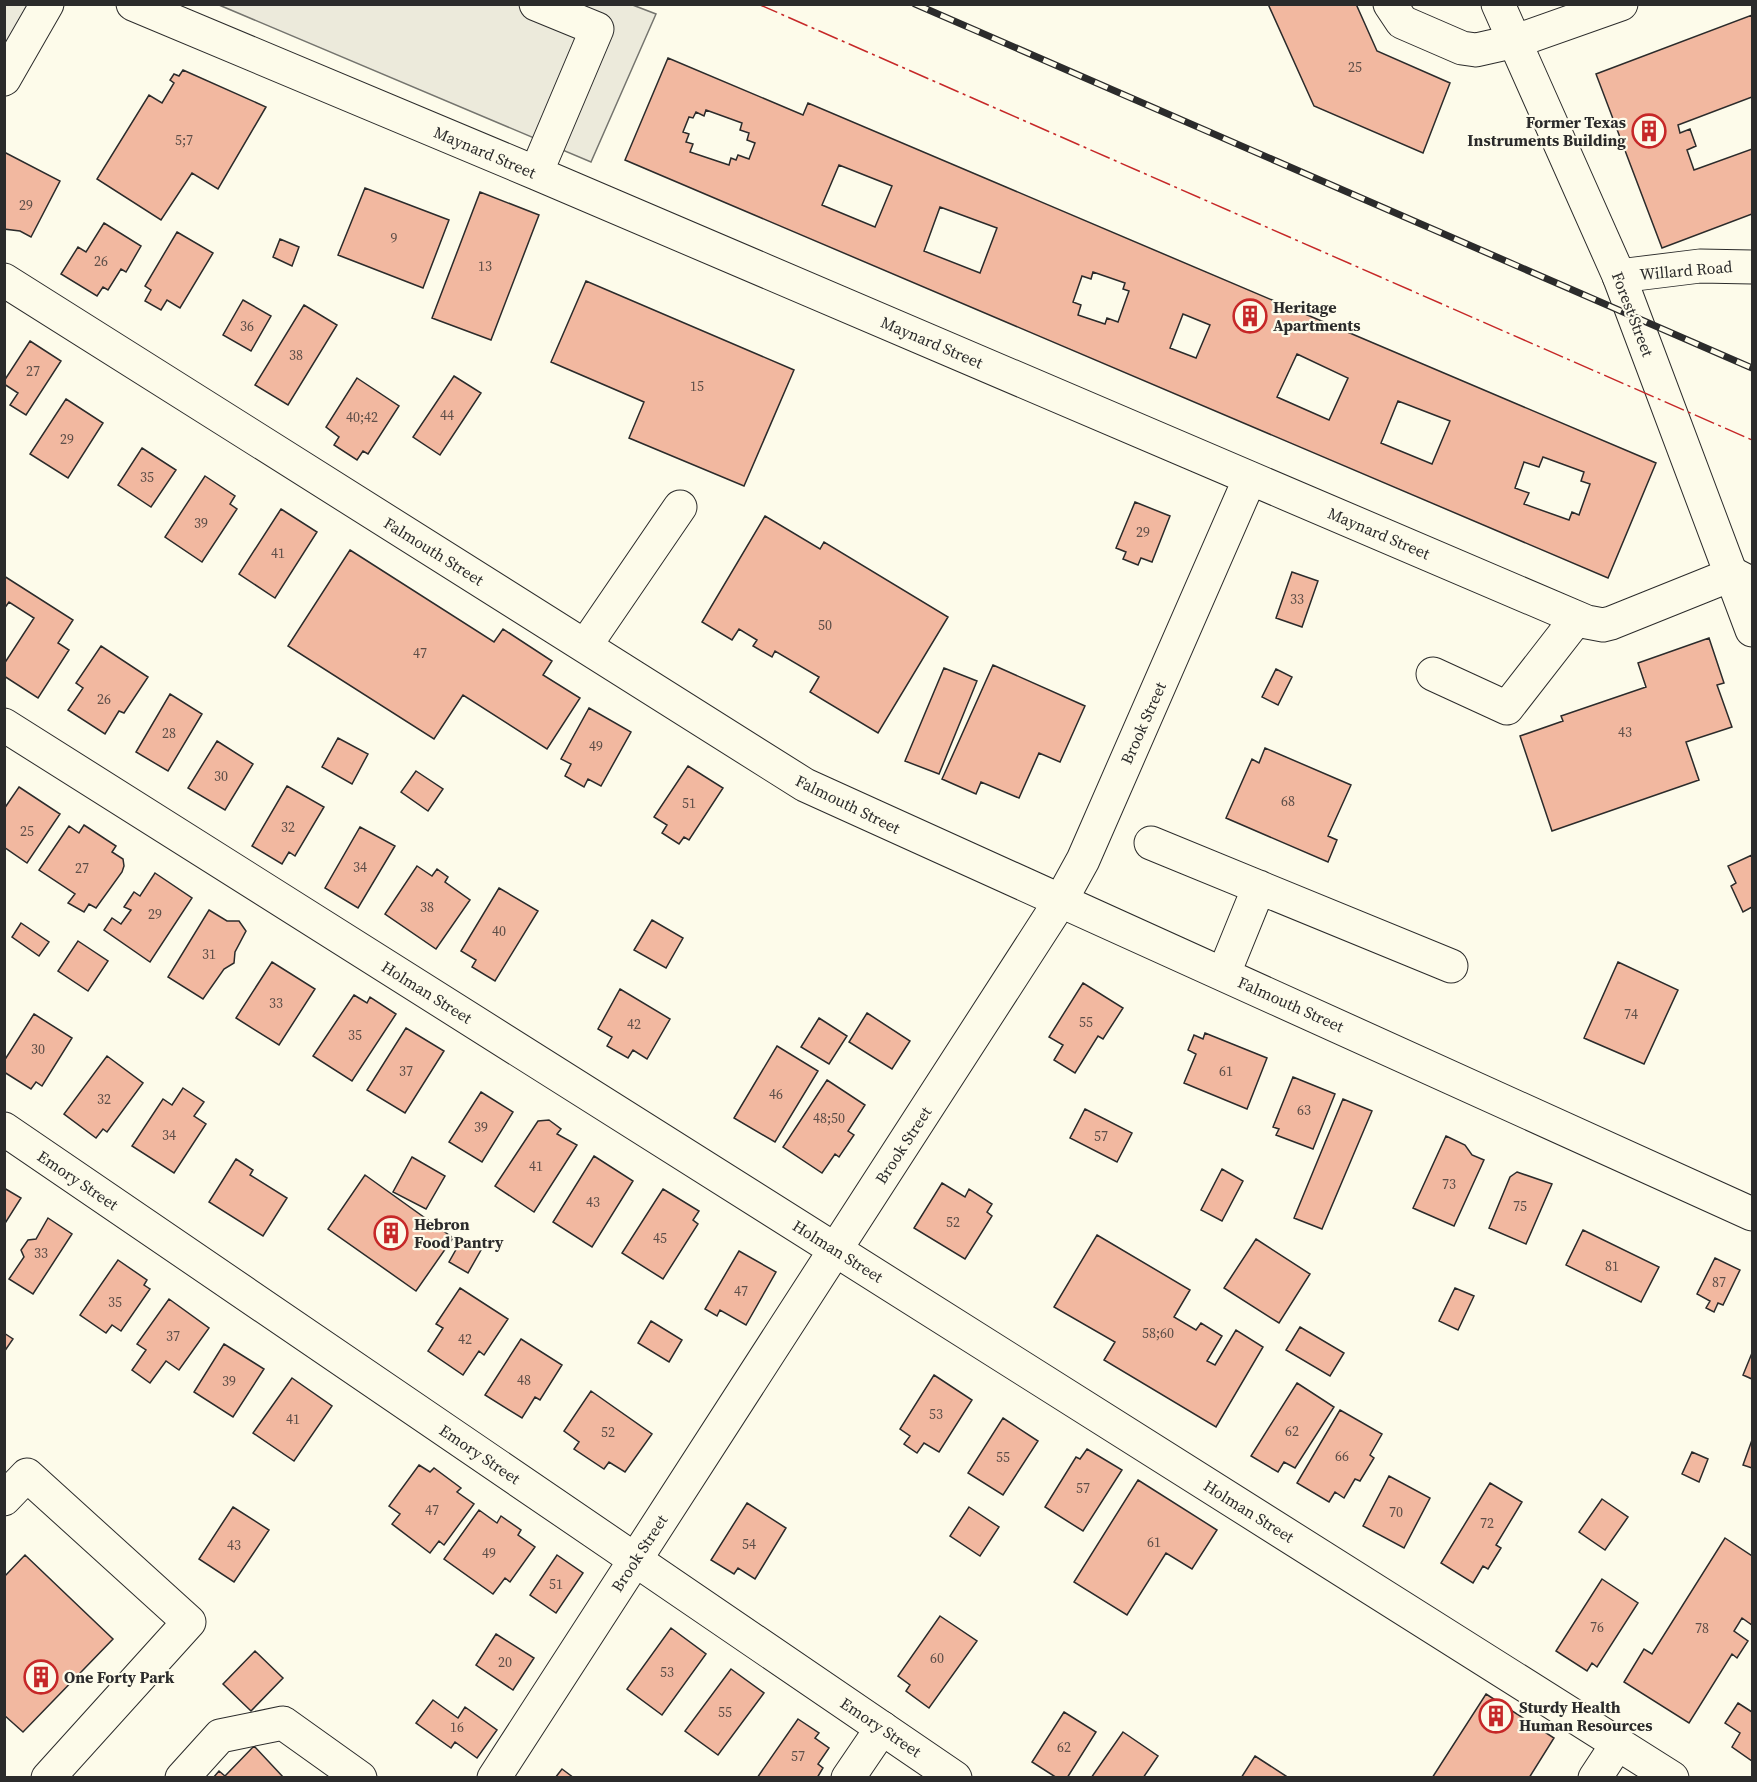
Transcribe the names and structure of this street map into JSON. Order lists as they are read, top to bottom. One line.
{"streets":{"street":["Maynard Street","Willard Road","Forest Street","Falmouth Street","Brook Street","Holman Street","Emory Street"]},"crossings":[["Maynard Street","Forest Street"],["Maynard Street","Brook Street"],["Willard Road","Forest Street"],["Falmouth Street","Brook Street"],["Brook Street","Holman Street"],["Brook Street","Emory Street"]],"places":{"building":["Former Texas Instruments Building","Heritage Apartments","Hebron Food Pantry","One Forty Park","Sturdy Health Human Resources"]},"house_numbers":["25","5;7","29","9","26","13","36","38","27","15","44","40;42","29","35","39","29","41","33","50","47","26","43","28","49","30","68","51","32","25","34","27","38","29","40","31","33","74","55","42","35","30","37","61","46","32","63","48;50","39","34","57","41","73","43","75","52","45","33","81","87","47","35","58;60","37","42","48","39","53","41","62","52","66","55","57","47","70","72","61","54","43","49","51","76","78","60","20","53","55","16","62","57"]}
